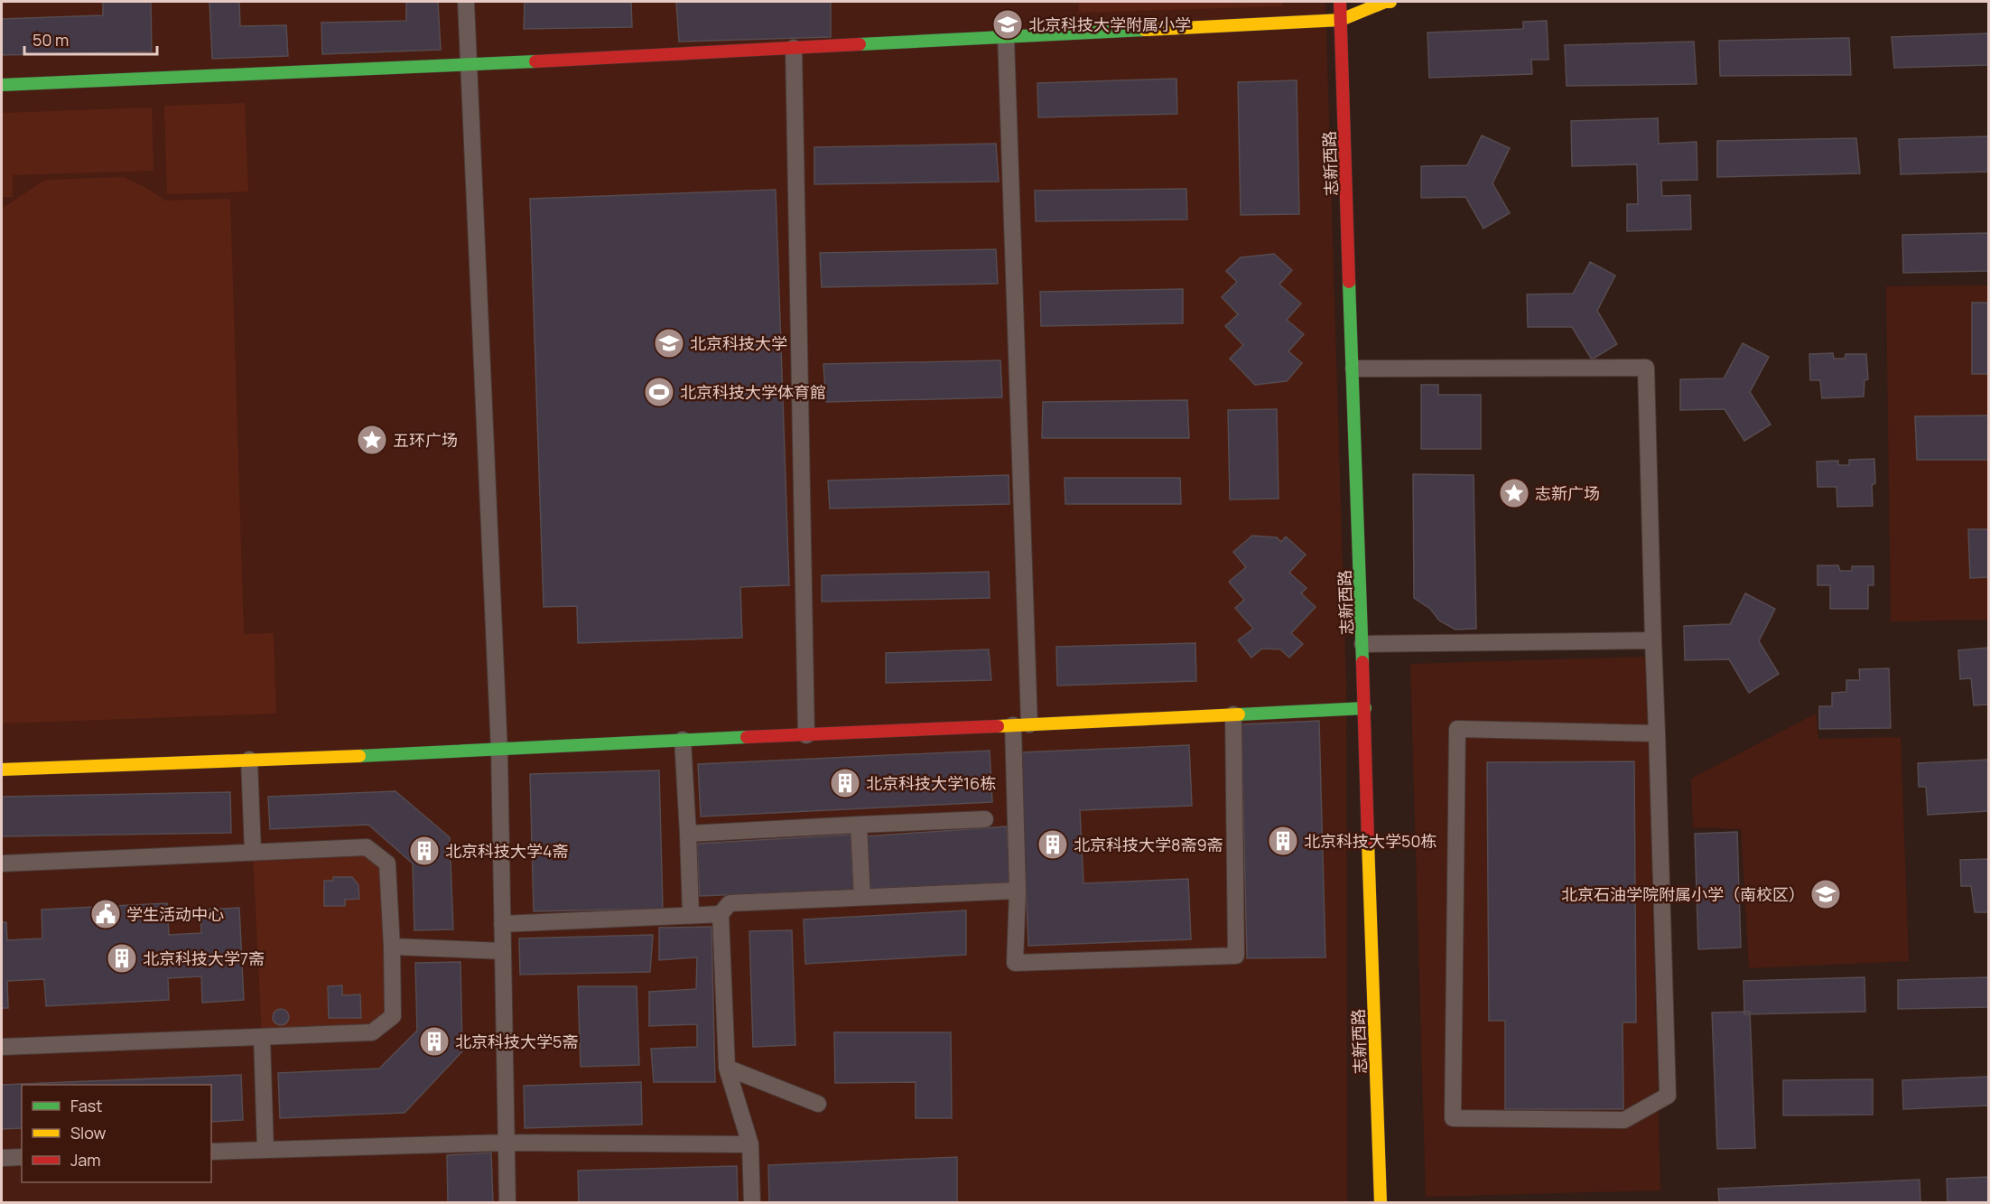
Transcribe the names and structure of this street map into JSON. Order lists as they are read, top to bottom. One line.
{"streets":{"street":["志新西路"]},"places":{"school or university":["北京科技大学附属小学","北京科技大学","北京石油学院附属小学（南校区）"],"sports":["北京科技大学体育館"],"place":["五环广场","志新广场"],"building":["北京科技大学16栋","北京科技大学50栋","北京科技大学8斋9斋","北京科技大学4斋","北京科技大学7斋","北京科技大学5斋"],"public building":["学生活动中心"]},"legend":["Fast","Slow","Jam"],"scale_bar":"50 m"}
